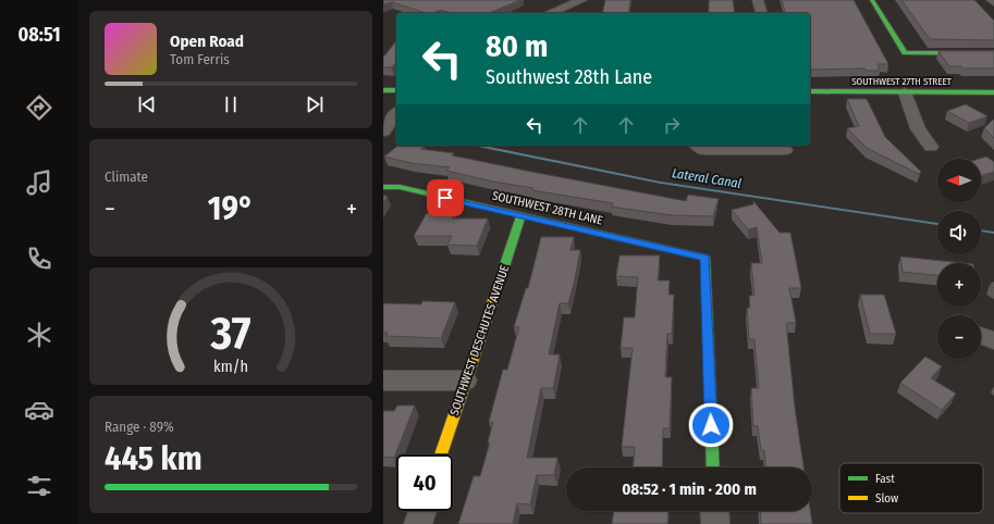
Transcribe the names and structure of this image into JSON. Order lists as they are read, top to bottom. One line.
{"streets":{"street":["SOUTHWEST 27TH STREET","SOUTHWEST 28TH LANE","SOUTHWEST DESCHUTES AVENUE"]},"crossings":[["SOUTHWEST 28TH LANE","SOUTHWEST DESCHUTES AVENUE"]],"water":["Lateral Canal"],"legend":["Fast","Slow"],"north":"left","page":{"tabs":"08:51","turn":["80 m","Southwest 28th Lane"],"song":["Open Road","Tom Ferris"],"tile":["Climate",["Range · 89%","445 km"]],"map_buttons":["+","−"],"heat":["−","19°","+"],"limit":"40","trip":"08:52 · 1 min · 200 m","gauge":["37","km/h"]}}
